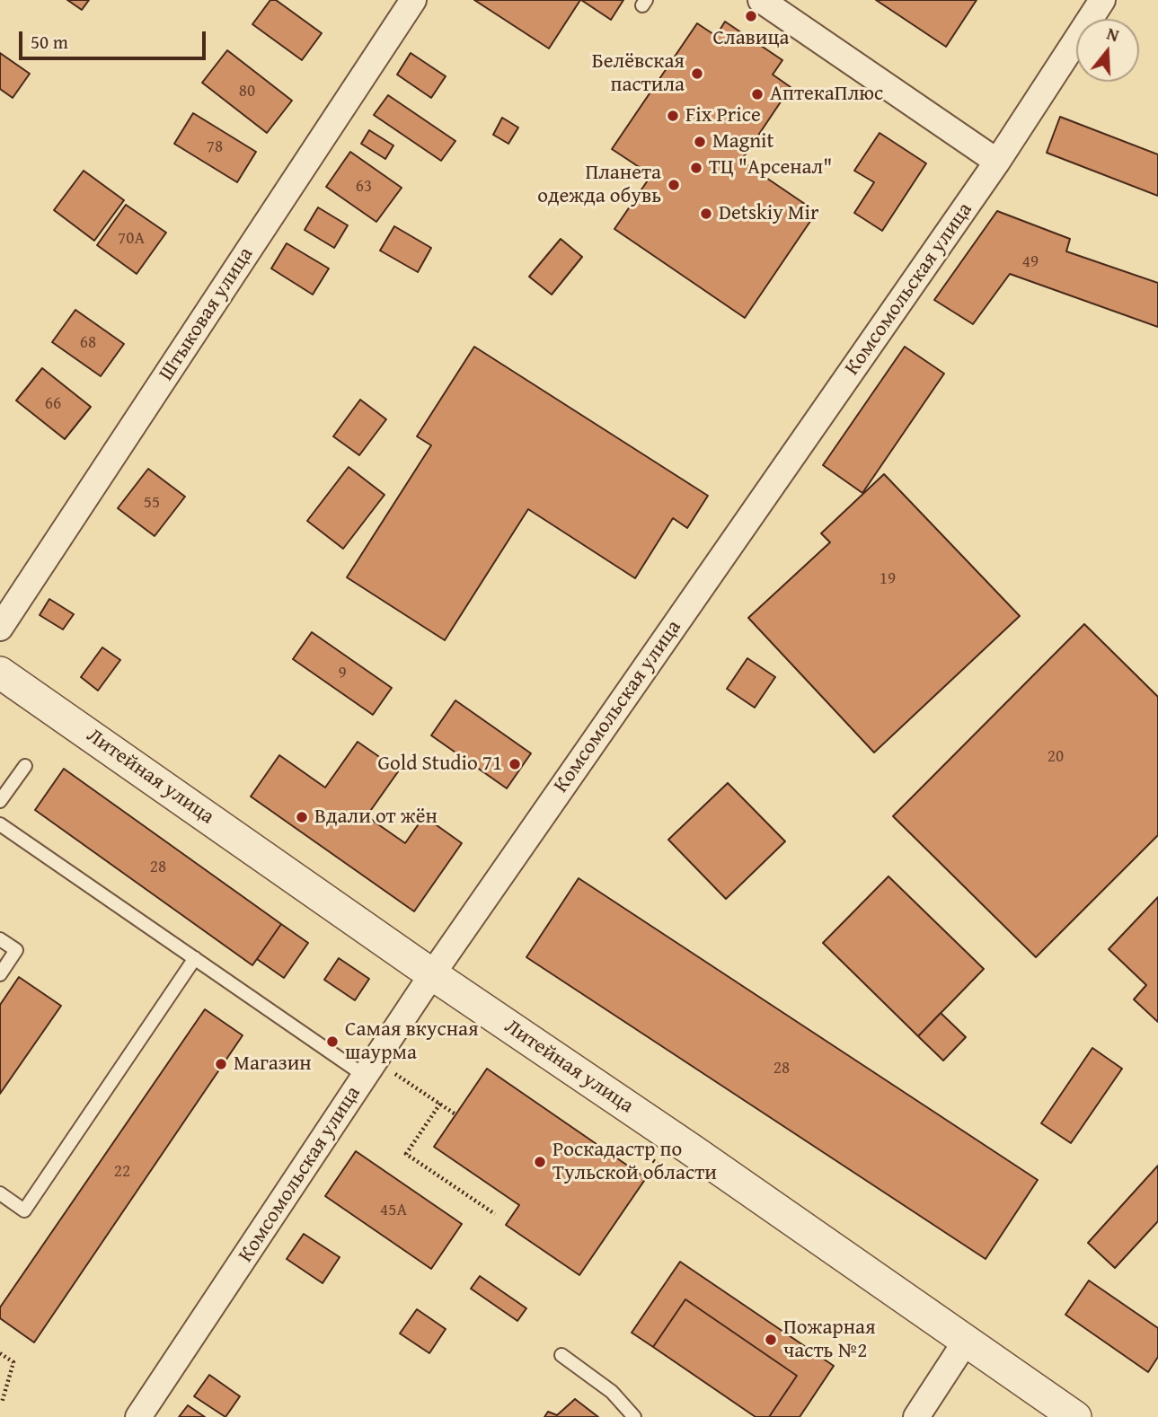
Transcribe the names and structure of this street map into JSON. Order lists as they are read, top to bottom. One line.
{"streets":{"street":["Комсомольская улица","Штыковая улица","Литейная улица"]},"crossings":[["Комсомольская улица","Литейная улица"]],"places":["Славица","Белёвская пастила","АптекаПлюс","Fix Price","Magnit","ТЦ \"Арсенал\"","Планета одежда обувь","Detskiy Mir","Gold Studio 71","Вдали от жён","Самая вкусная шаурма","Магазин","Роскадастр по Тульской области","Пожарная часть №2"],"house_numbers":["80","78","63","70А","49","68","66","55","19","9","20","28","28","22","45А"],"scale_bar":"50 m","north":"top"}
